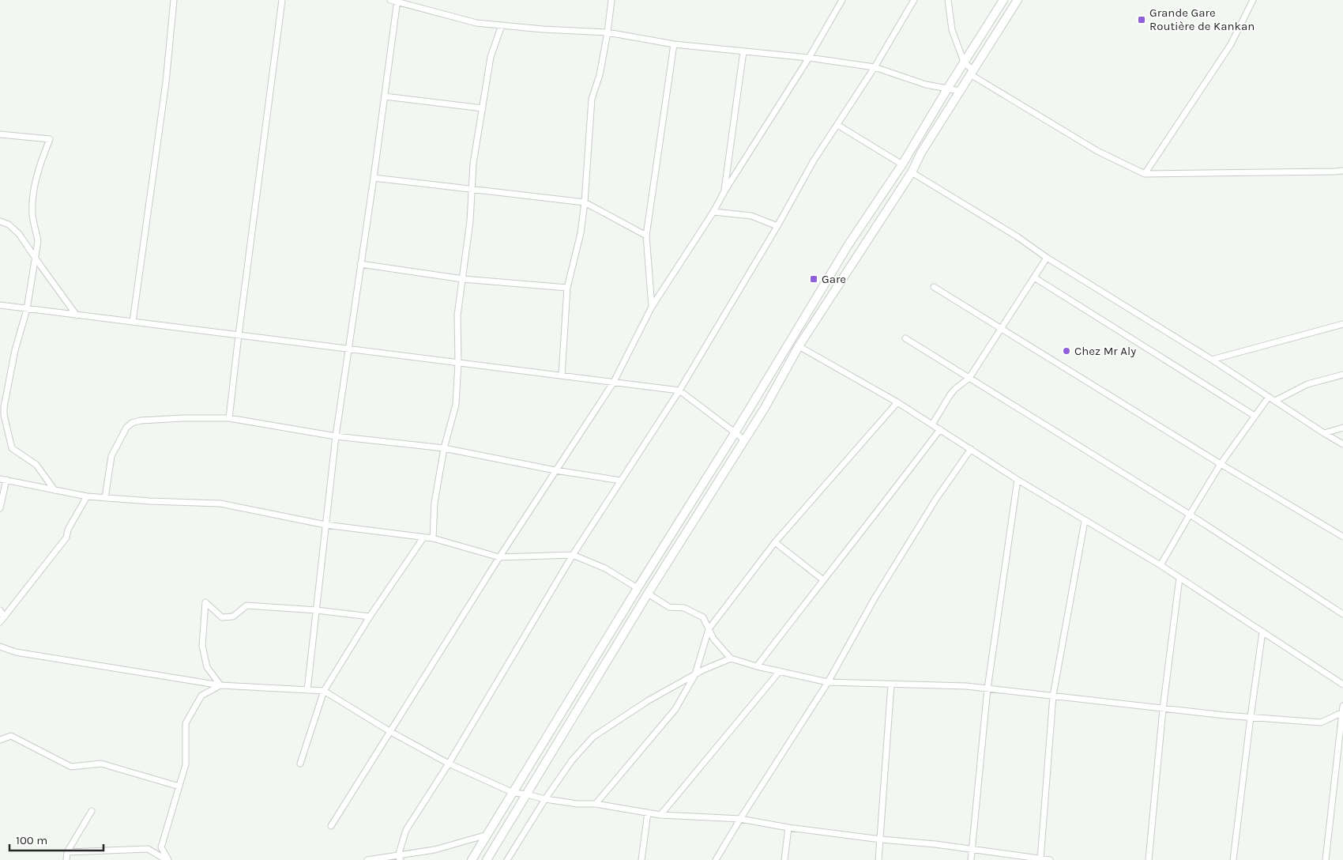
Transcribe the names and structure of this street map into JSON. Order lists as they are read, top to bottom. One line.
{"places":{"transit":["Grande Gare Routière de Kankan","Gare"],"other":["Chez Mr Aly"]},"scale_bar":"100 m"}
